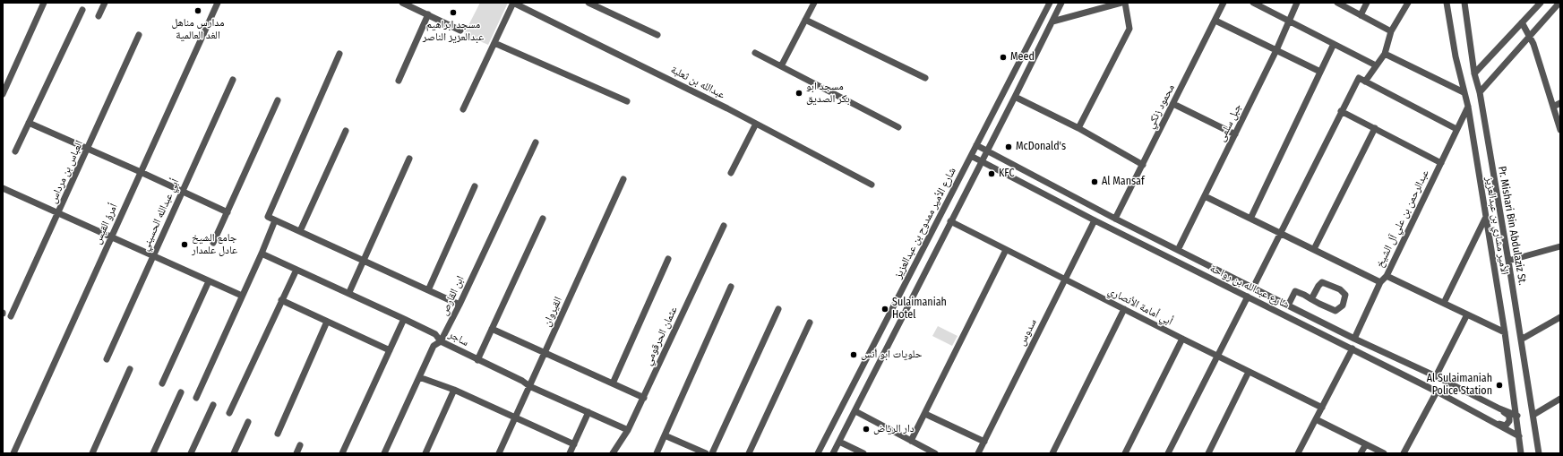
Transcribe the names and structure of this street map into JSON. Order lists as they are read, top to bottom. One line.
{"streets":{"street":["عبدالله بن ثعلبة","محمود زنكي","جبل سلمى","العباس بن مرداس","أبي عبدالله الحسيني","عبدالرحمن بن علي آل الشيخ","شارع الأمير ممدوح بن عبدالعزيز","أمرؤ القيس","الأمير مشاري بن عبدالعزيز","Pr. Mishari Bin Abdulaziz St.","شارع عبدالله بن رواحة","ابن القارص","أبي أمامة الأنصاري","القيروان","سدوس","عثمان الحرقومي","ساجر"]},"crossings":[["محمود زنكي","شارع عبدالله بن رواحة"],["جبل سلمى","شارع عبدالله بن رواحة"],["عبدالرحمن بن علي آل الشيخ","الأمير مشاري بن عبدالعزيز"],["عبدالرحمن بن علي آل الشيخ","شارع عبدالله بن رواحة"],["شارع الأمير ممدوح بن عبدالعزيز","شارع عبدالله بن رواحة"],["شارع الأمير ممدوح بن عبدالعزيز","أبي أمامة الأنصاري"],["الأمير مشاري بن عبدالعزيز","شارع عبدالله بن رواحة"],["شارع عبدالله بن رواحة","سدوس"],["ابن القارص","ساجر"],["أبي أمامة الأنصاري","سدوس"],["القيروان","ساجر"],["عثمان الحرقومي","ساجر"]],"places":["مدارس مناهل الغد العالمية","مسجد ابراهيم عبدالعزيز الناصر","Meed","مسجد ابو بكر الصديق","McDonald's","KFC","Al Mansaf","جامع الشيخ عادل علمدار","Sulaimaniah Hotel","حلويات ابو أنس","Al Sulaimaniah Police Station","دار الرياض"]}
